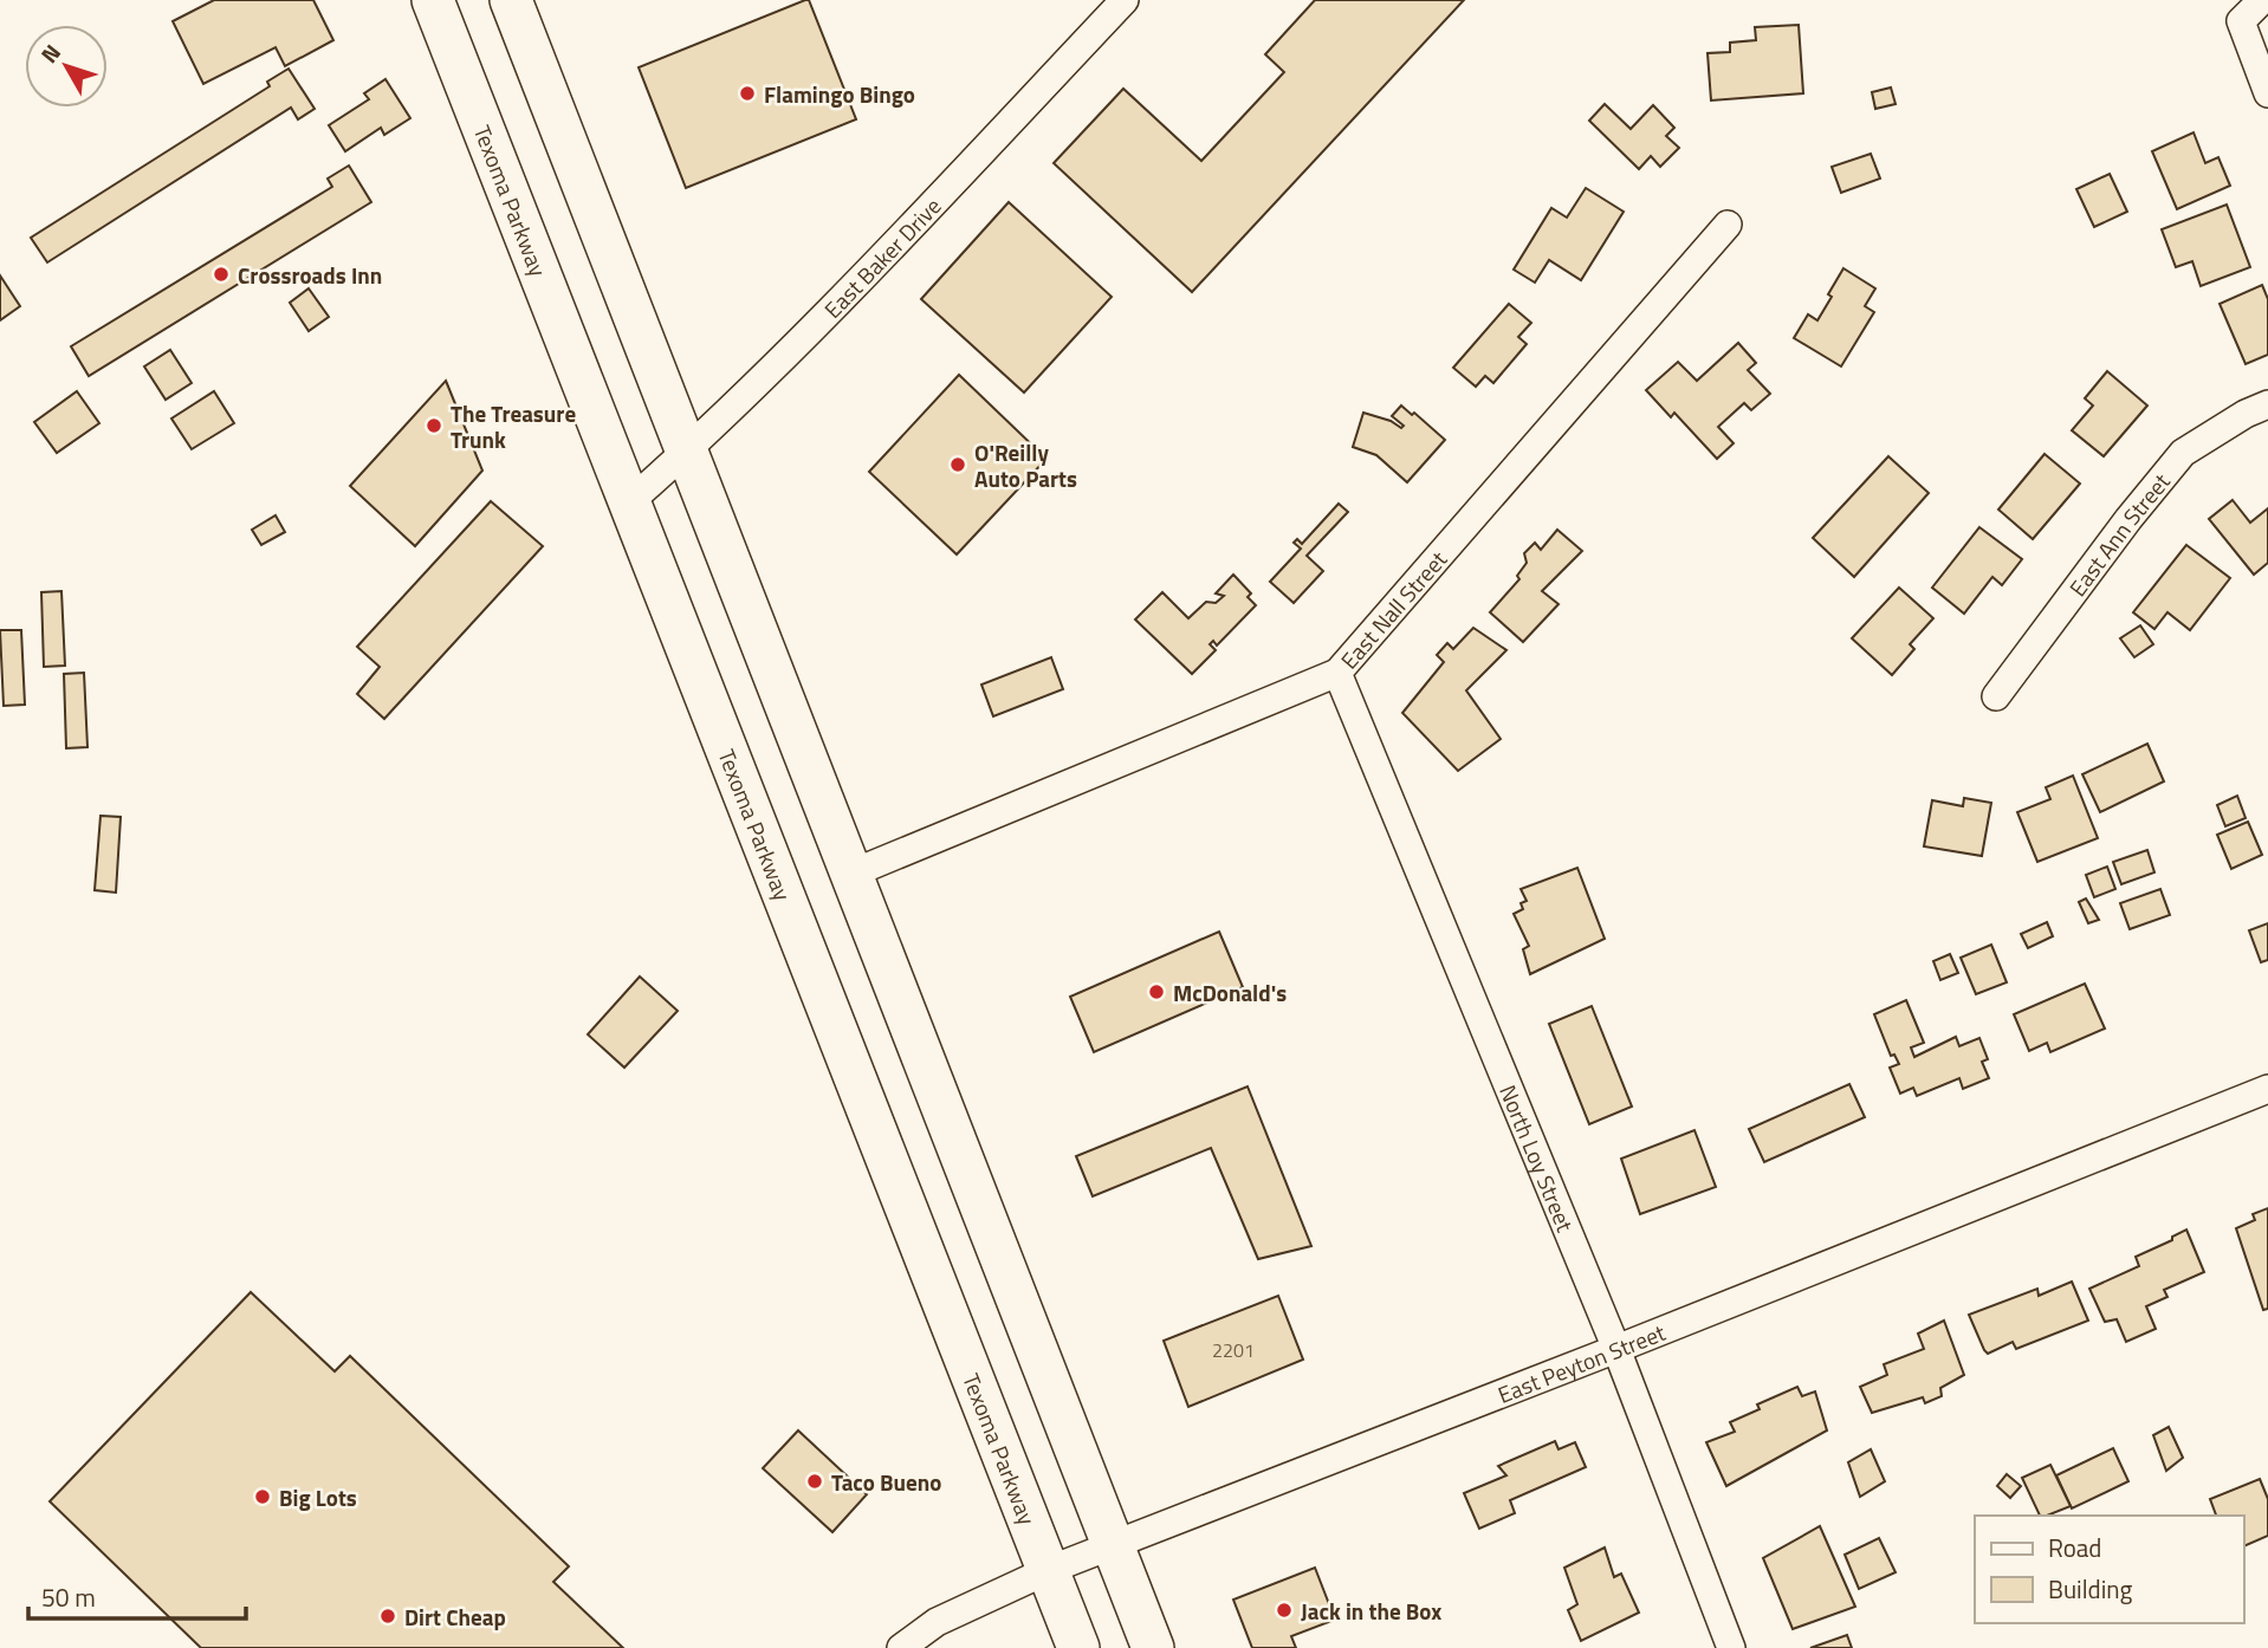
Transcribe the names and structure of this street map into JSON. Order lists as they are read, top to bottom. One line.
{"streets":{"main road":["Texoma Parkway"],"street":["East Baker Drive","East Ann Street","East Nall Street","North Loy Street","East Peyton Street"]},"crossings":[["Texoma Parkway","East Baker Drive"],["Texoma Parkway","East Peyton Street"],["East Nall Street","North Loy Street"],["North Loy Street","East Peyton Street"]],"places":["Flamingo Bingo","Crossroads Inn","The Treasure Trunk","O'Reilly Auto Parts","McDonald's","Taco Bueno","Big Lots","Jack in the Box","Dirt Cheap"],"house_numbers":["2201"],"legend":["Road","Building"],"scale_bar":"50 m","north":"top left"}
